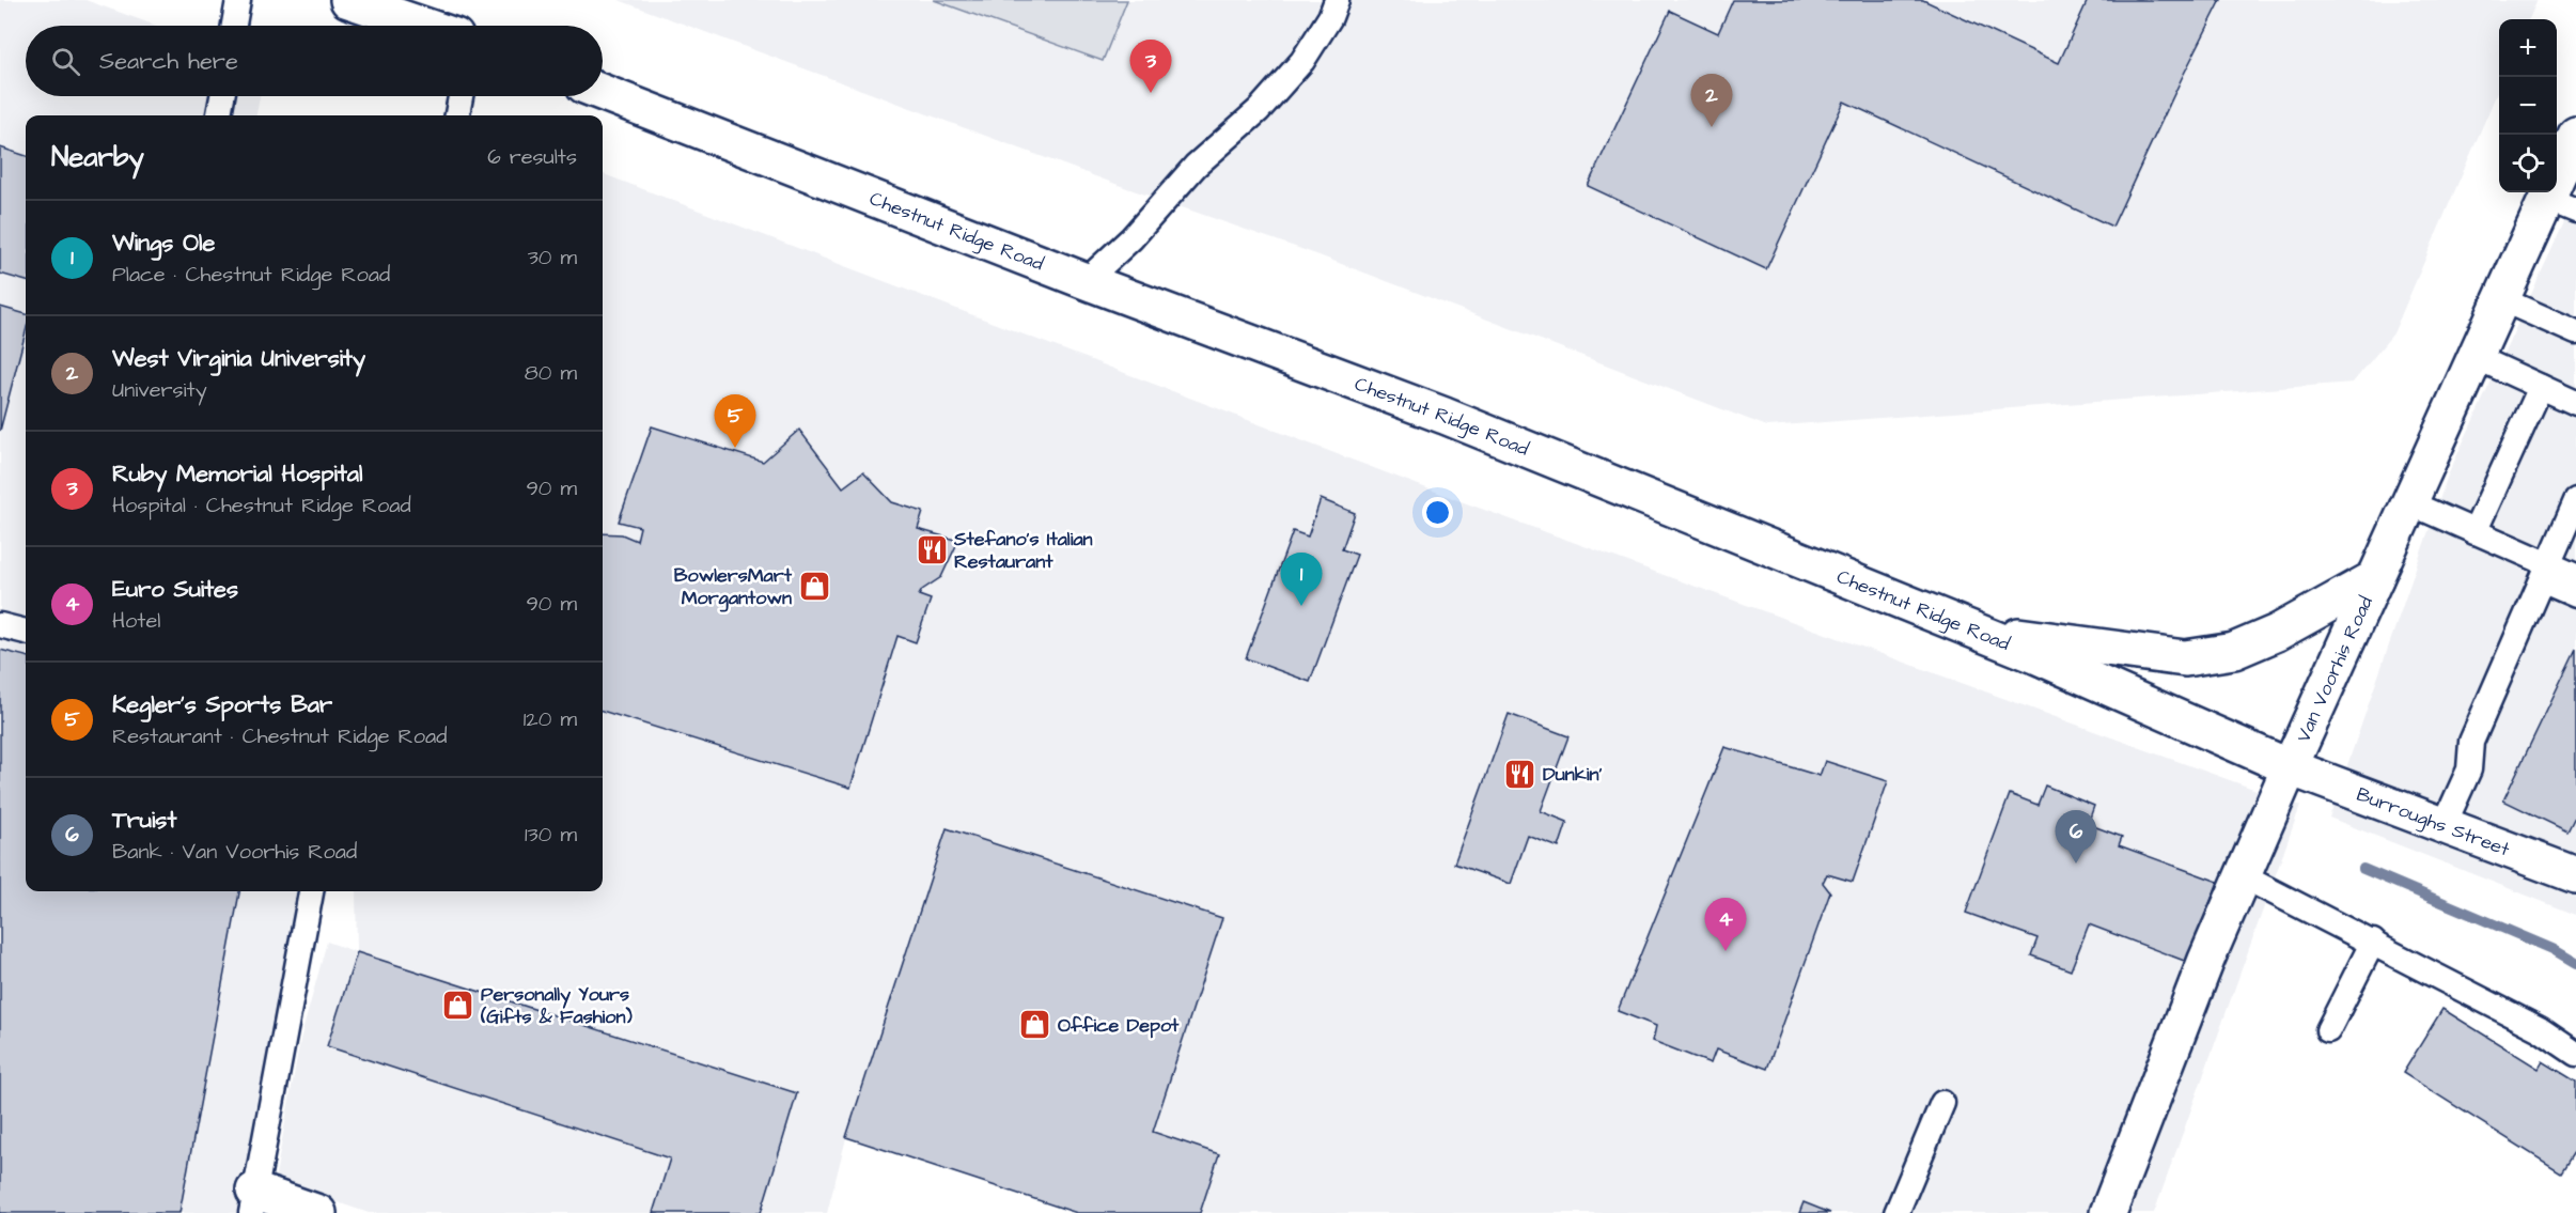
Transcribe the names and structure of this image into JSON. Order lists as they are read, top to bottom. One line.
{"streets":{"main road":["Chestnut Ridge Road","Van Voorhis Road","Burroughs Street"]},"crossings":[["Chestnut Ridge Road","Van Voorhis Road"],["Chestnut Ridge Road","Burroughs Street"],["Van Voorhis Road","Burroughs Street"]],"places":{"restaurant":["Stefano's Italian Restaurant","Dunkin'"],"shop":["BowlersMart Morgantown","Personally Yours (Gifts & Fashion)","Office Depot"]},"page":{"map_buttons":["+","−"],"search":"Search here","pins":["3","2","5","1","6","4"],"heading":["Nearby","6 results"],"list":[{"mark":"1","name":"Wings Ole","note":"Place · Chestnut Ridge Road","value":"30 m"},{"mark":"2","name":"West Virginia University","note":"University","value":"80 m"},{"mark":"3","name":"Ruby Memorial Hospital","note":"Hospital · Chestnut Ridge Road","value":"90 m"},{"mark":"4","name":"Euro Suites","note":"Hotel","value":"90 m"},{"mark":"5","name":"Kegler's Sports Bar","note":"Restaurant · Chestnut Ridge Road","value":"120 m"},{"mark":"6","name":"Truist","note":"Bank · Van Voorhis Road","value":"130 m"}]}}
